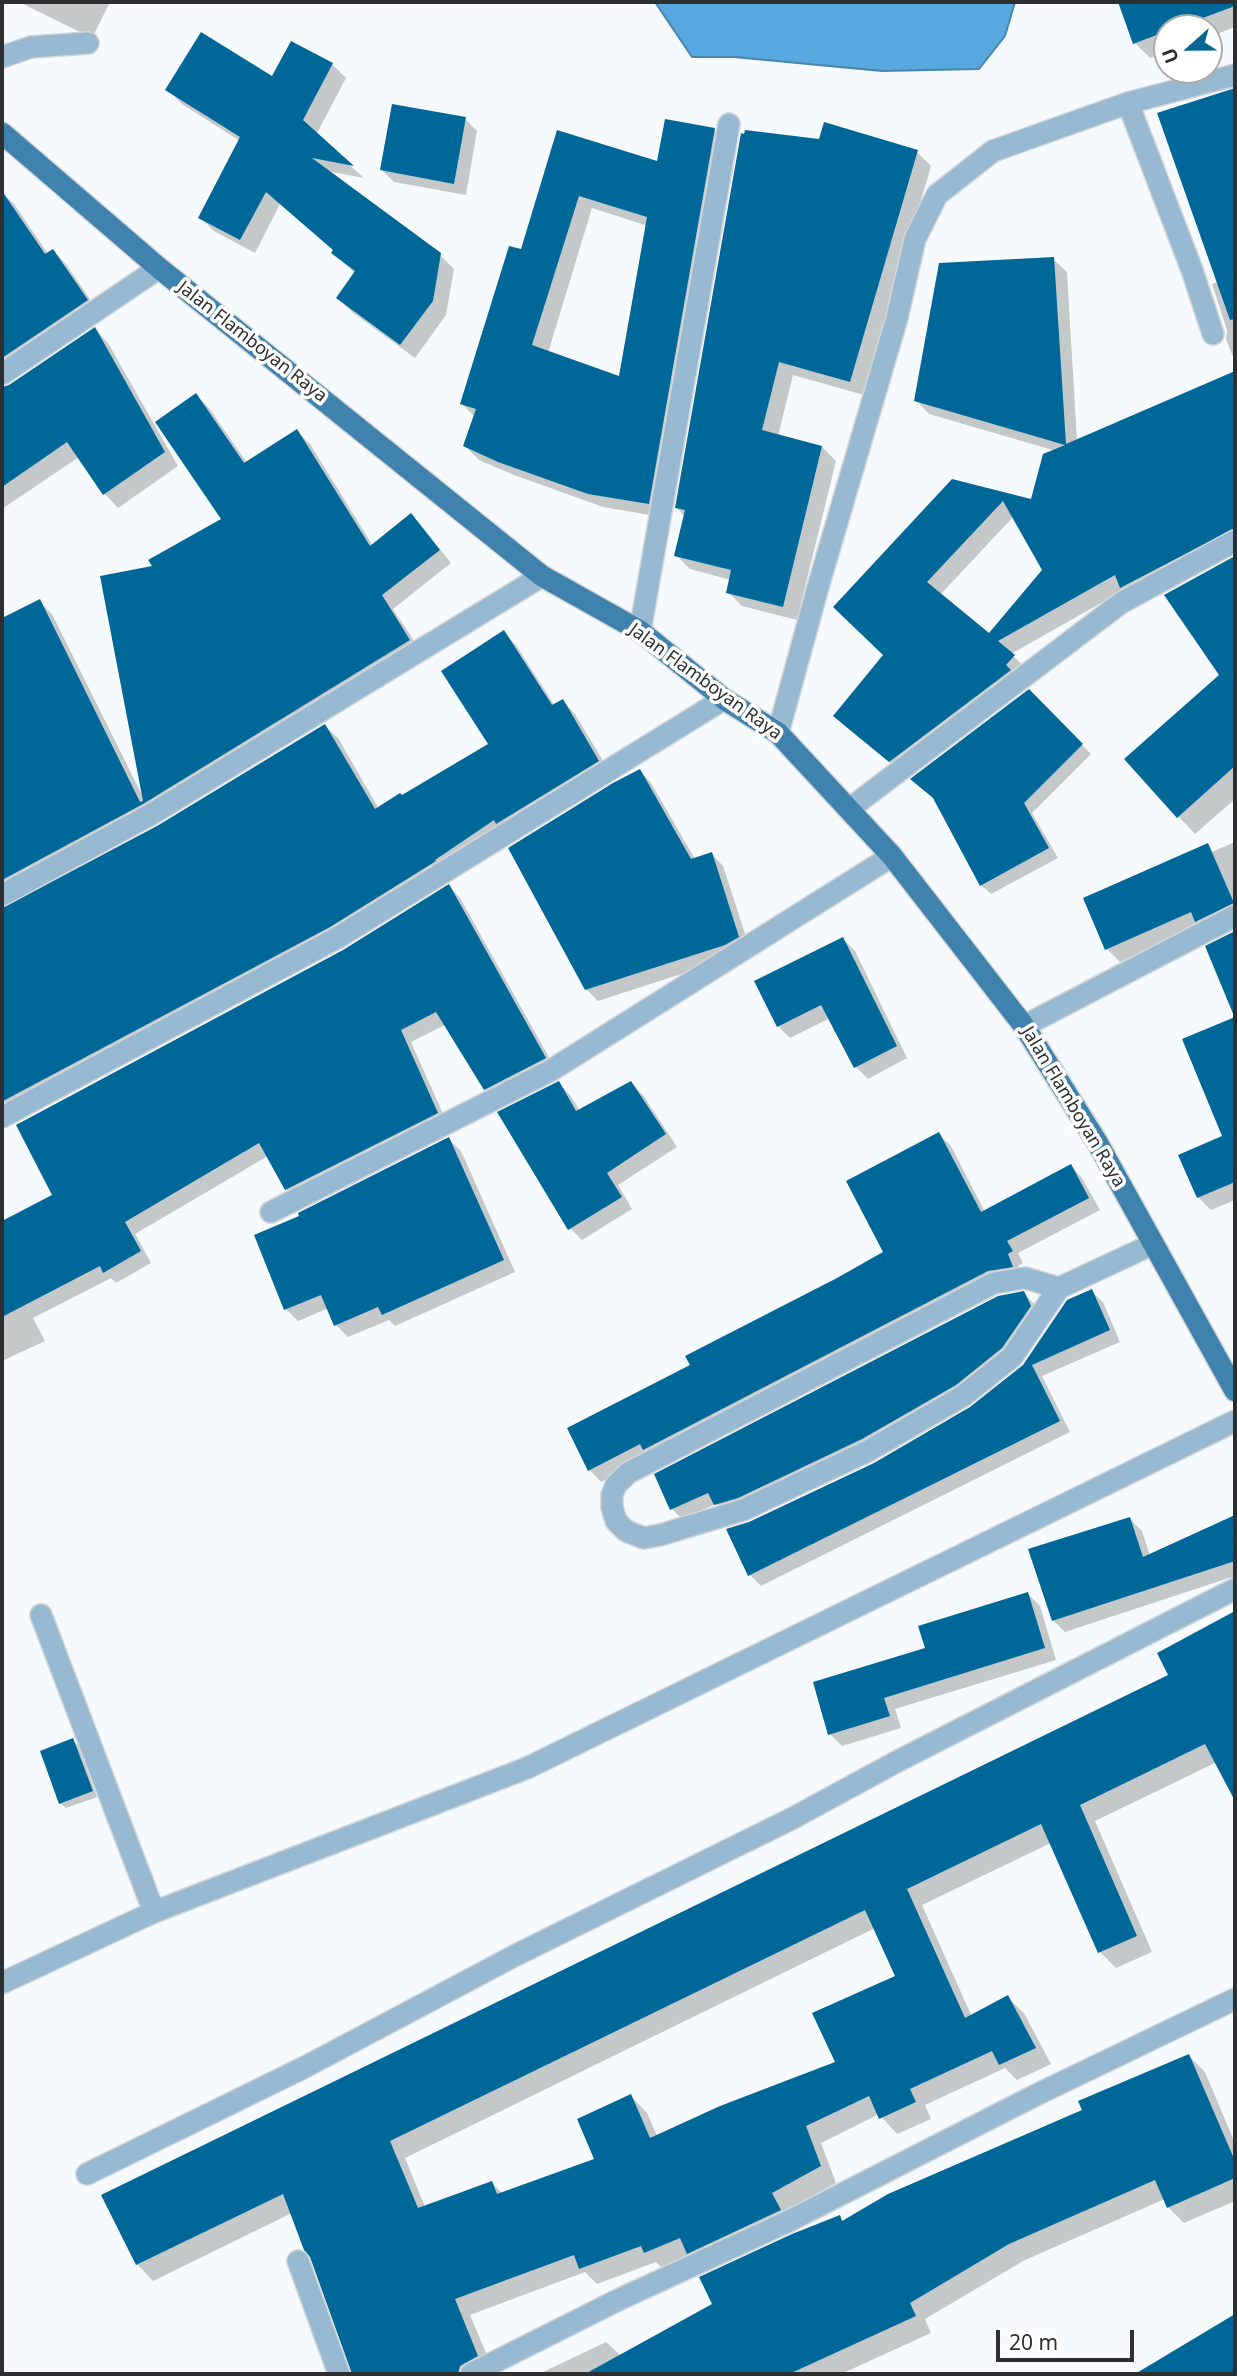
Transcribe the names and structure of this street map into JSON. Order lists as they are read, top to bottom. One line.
{"streets":{"main road":["Jalan Flamboyan Raya"]},"scale_bar":"20 m","north":"left"}
